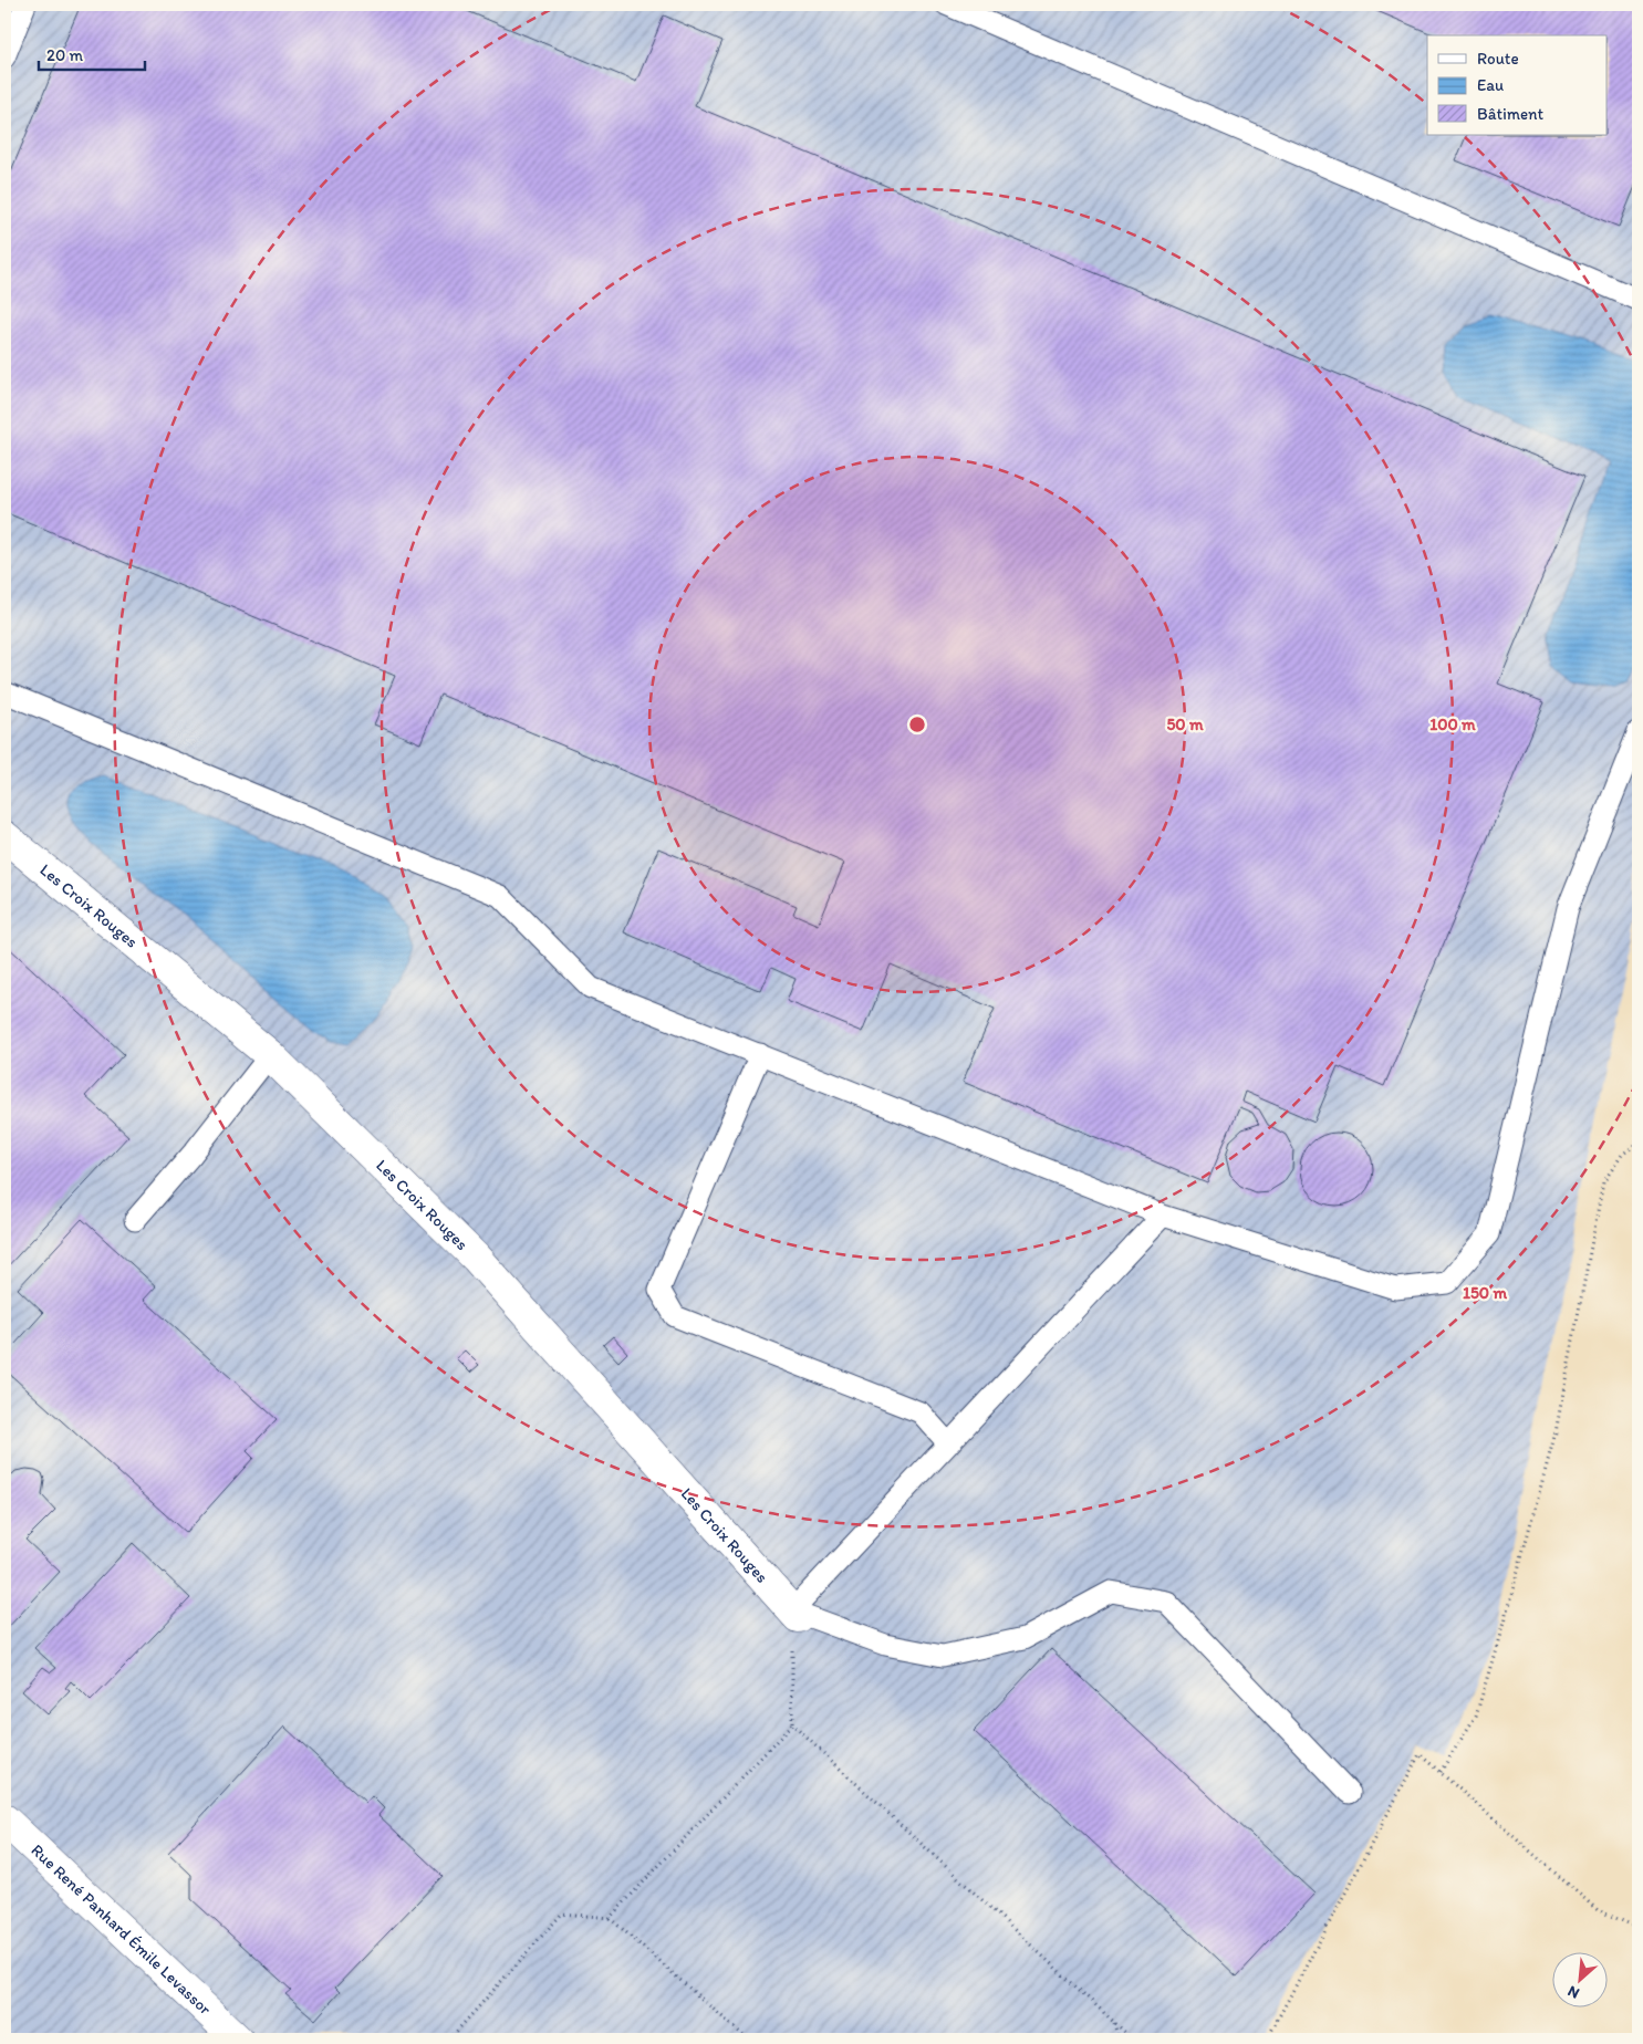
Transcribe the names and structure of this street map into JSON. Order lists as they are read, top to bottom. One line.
{"streets":{"street":["Les Croix Rouges","Rue René Panhard Émile Levassor"]},"legend":["Route","Eau","Bâtiment"],"scale_bar":"20 m","north":"bottom left","rings":["50 m","100 m","150 m"]}
